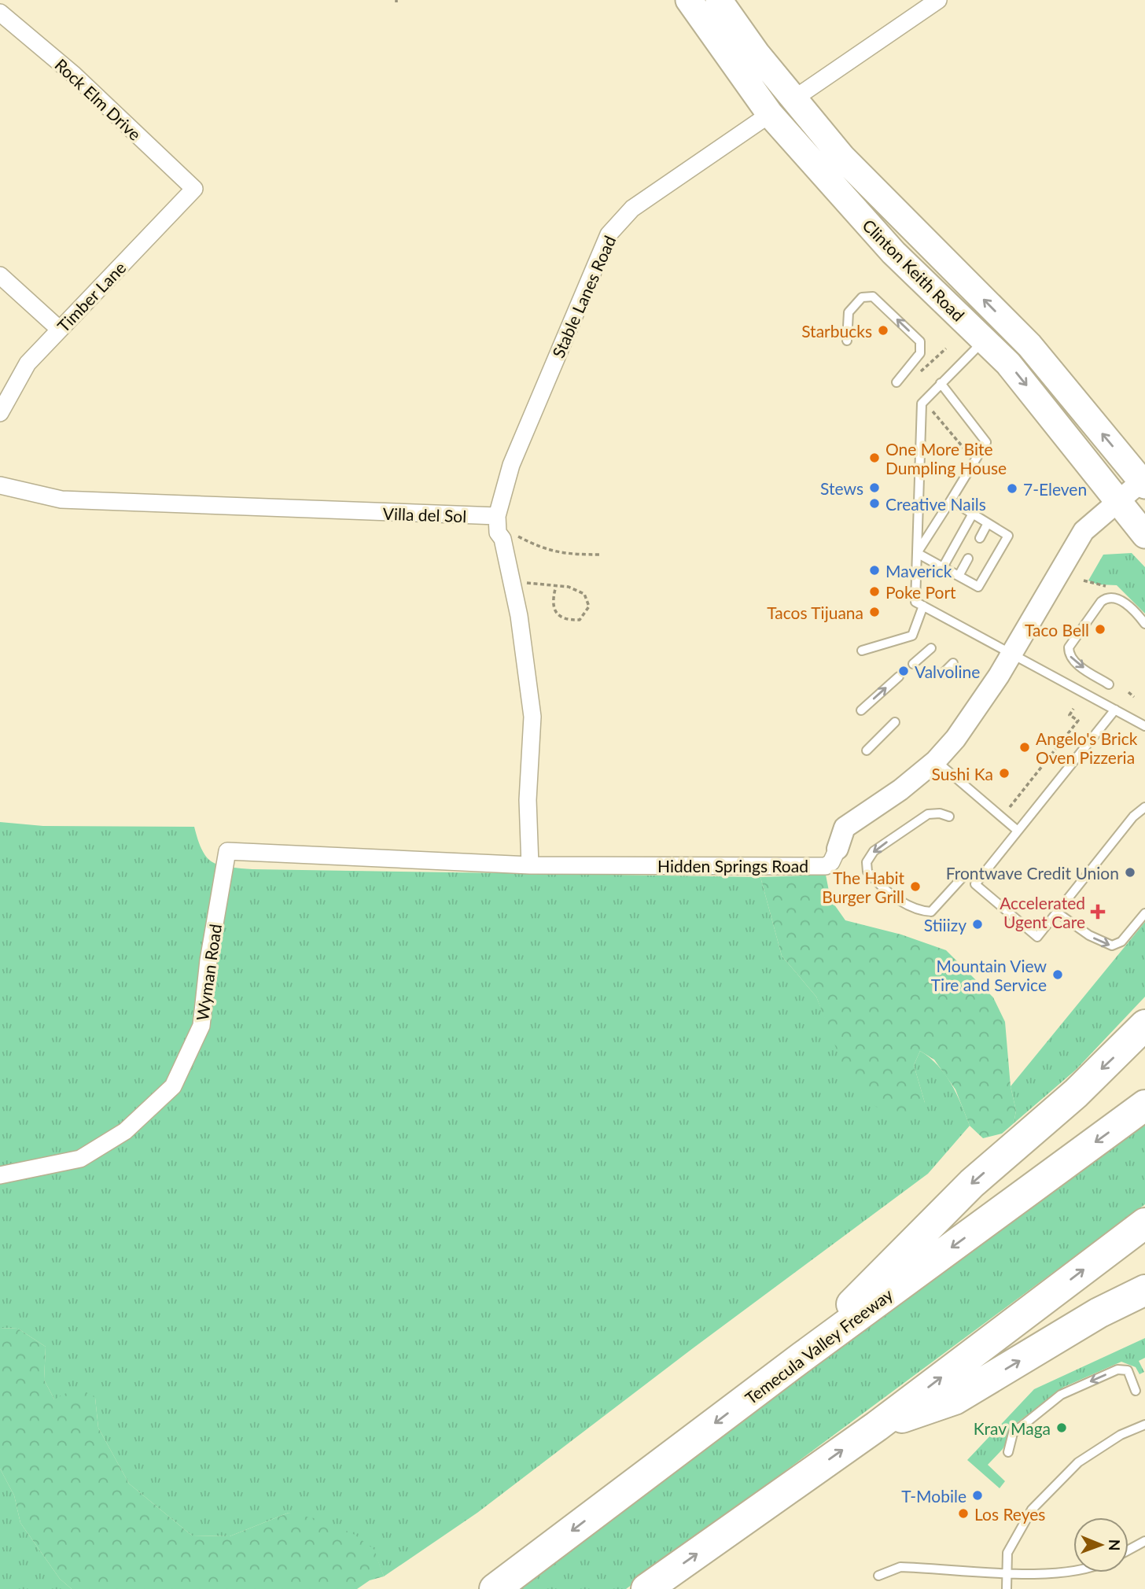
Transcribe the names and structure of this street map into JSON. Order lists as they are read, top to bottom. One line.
{"streets":{"highway":["Temecula Valley Freeway"],"main road":["Clinton Keith Road"],"street":["Rock Elm Drive","Timber Lane","Stable Lanes Road","Villa del Sol","Hidden Springs Road","Wyman Road"]},"crossings":[["Rock Elm Drive","Timber Lane"],["Clinton Keith Road","Stable Lanes Road"],["Clinton Keith Road","Hidden Springs Road"],["Stable Lanes Road","Villa del Sol"],["Hidden Springs Road","Wyman Road"]],"places":{"other":["Starbucks","One More Bite Dumpling House","Stews","7-Eleven","Creative Nails","Maverick","Poke Port","Tacos Tijuana","Taco Bell","Valvoline","Angelo's Brick Oven Pizzeria","Sushi Ka","Frontwave Credit Union","The Habit Burger Grill","Stiiizy","Mountain View Tire and Service","Krav Maga","T-Mobile","Los Reyes"],"health":["Accelerated Ugent Care"]},"north":"right"}
